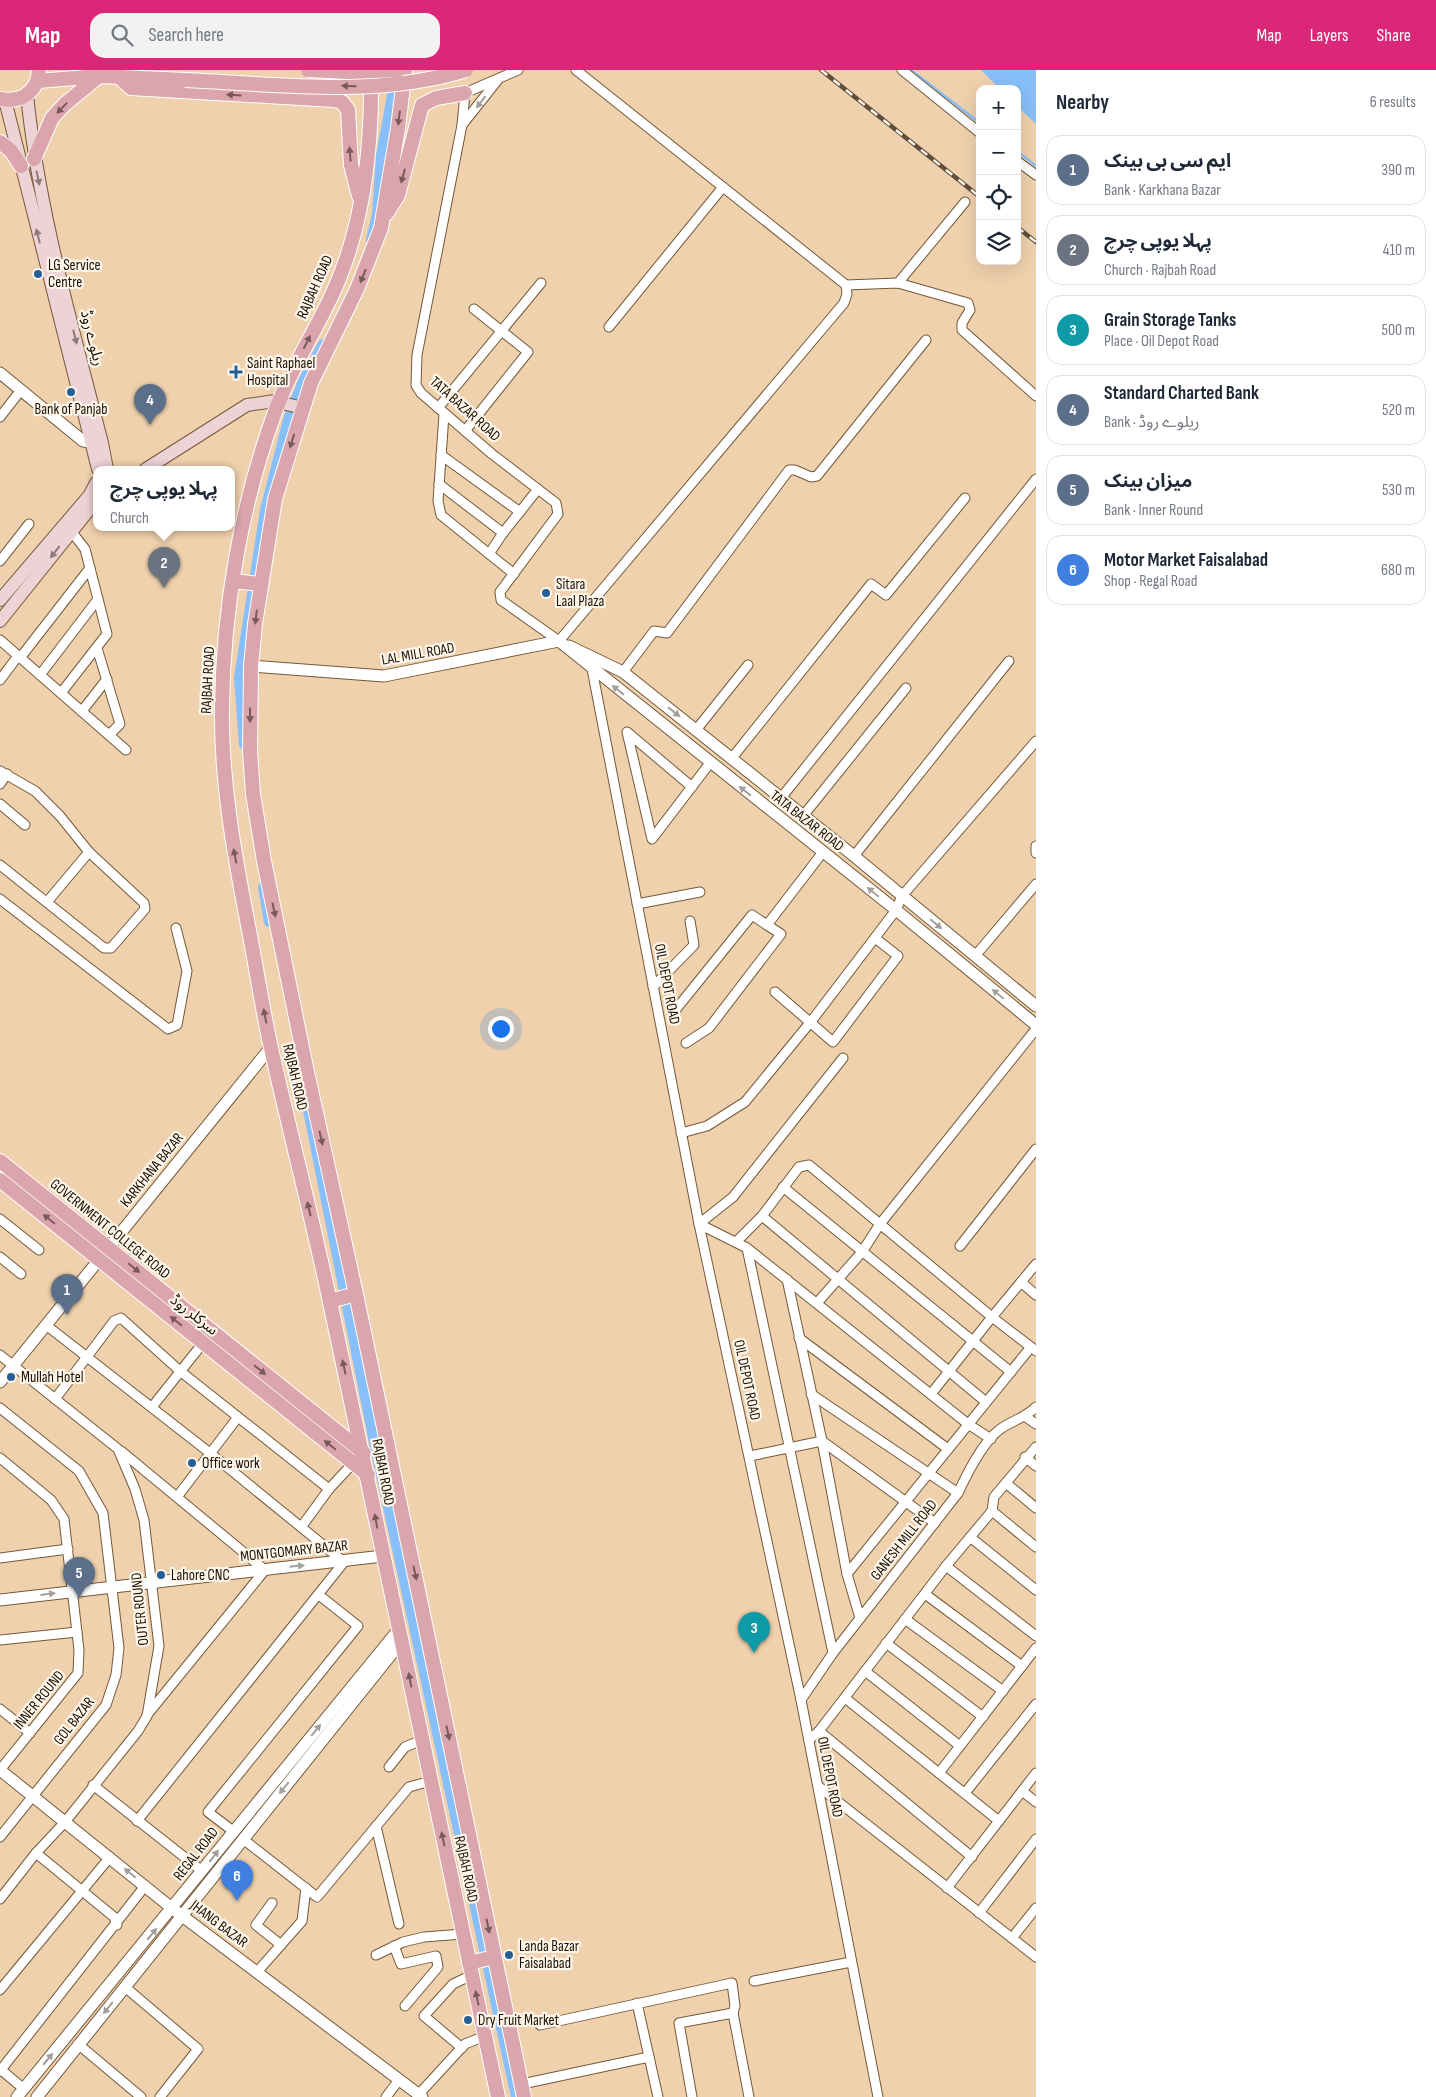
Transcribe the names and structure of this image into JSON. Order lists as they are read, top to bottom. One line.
{"streets":{"main road":["RAJBAH ROAD","ریلوے روڈ","GOVERNMENT COLLEGE ROAD","سرکلر روڈ"],"street":["TATA BAZAR ROAD","LAL MILL ROAD","OIL DEPOT ROAD","KARKHANA BAZAR","GANESH MILL ROAD","MONTGOMARY BAZAR","OUTER ROUND","INNER ROUND","GOL BAZAR","REGAL ROAD","JHANG BAZAR"]},"crossings":[["RAJBAH ROAD","LAL MILL ROAD"],["RAJBAH ROAD","KARKHANA BAZAR"],["RAJBAH ROAD","GOVERNMENT COLLEGE ROAD"],["RAJBAH ROAD","سرکلر روڈ"],["RAJBAH ROAD","MONTGOMARY BAZAR"],["RAJBAH ROAD","REGAL ROAD"],["TATA BAZAR ROAD","LAL MILL ROAD"],["TATA BAZAR ROAD","OIL DEPOT ROAD"],["OIL DEPOT ROAD","GANESH MILL ROAD"],["KARKHANA BAZAR","GOVERNMENT COLLEGE ROAD"],["KARKHANA BAZAR","سرکلر روڈ"],["KARKHANA BAZAR","OUTER ROUND"],["MONTGOMARY BAZAR","OUTER ROUND"],["MONTGOMARY BAZAR","INNER ROUND"],["MONTGOMARY BAZAR","GOL BAZAR"],["OUTER ROUND","JHANG BAZAR"],["INNER ROUND","JHANG BAZAR"],["GOL BAZAR","JHANG BAZAR"],["REGAL ROAD","JHANG BAZAR"]],"one_way":["GOVERNMENT COLLEGE ROAD","سرکلر روڈ"],"places":{"other":["LG Service Centre","Bank of Panjab","Sitara Laal Plaza","Mullah Hotel","Office work","Lahore CNC","Landa Bazar Faisalabad","Dry Fruit Market"],"health":["Saint Raphael Hospital"]},"page":{"header":"Map","search":"Search here","nav":["Map","Layers","Share"],"heading":["Nearby","6 results"],"map_buttons":["+","−"],"list":[{"mark":"1","name":"ایم سی بی بینک","note":"Bank · Karkhana Bazar","value":"390 m"},{"mark":"2","name":"پہلا یوپی چرچ","note":"Church · Rajbah Road","value":"410 m"},{"mark":"3","name":"Grain Storage Tanks","note":"Place · Oil Depot Road","value":"500 m"},{"mark":"4","name":"Standard Charted Bank","note":"Bank · ریلوے روڈ","value":"520 m"},{"mark":"5","name":"میزان بینک","note":"Bank · Inner Round","value":"530 m"},{"mark":"6","name":"Motor Market Faisalabad","note":"Shop · Regal Road","value":"680 m"}],"pins":["4","2","1","5","3","6"],"popup":["پہلا یوپی چرچ","Church"]}}
